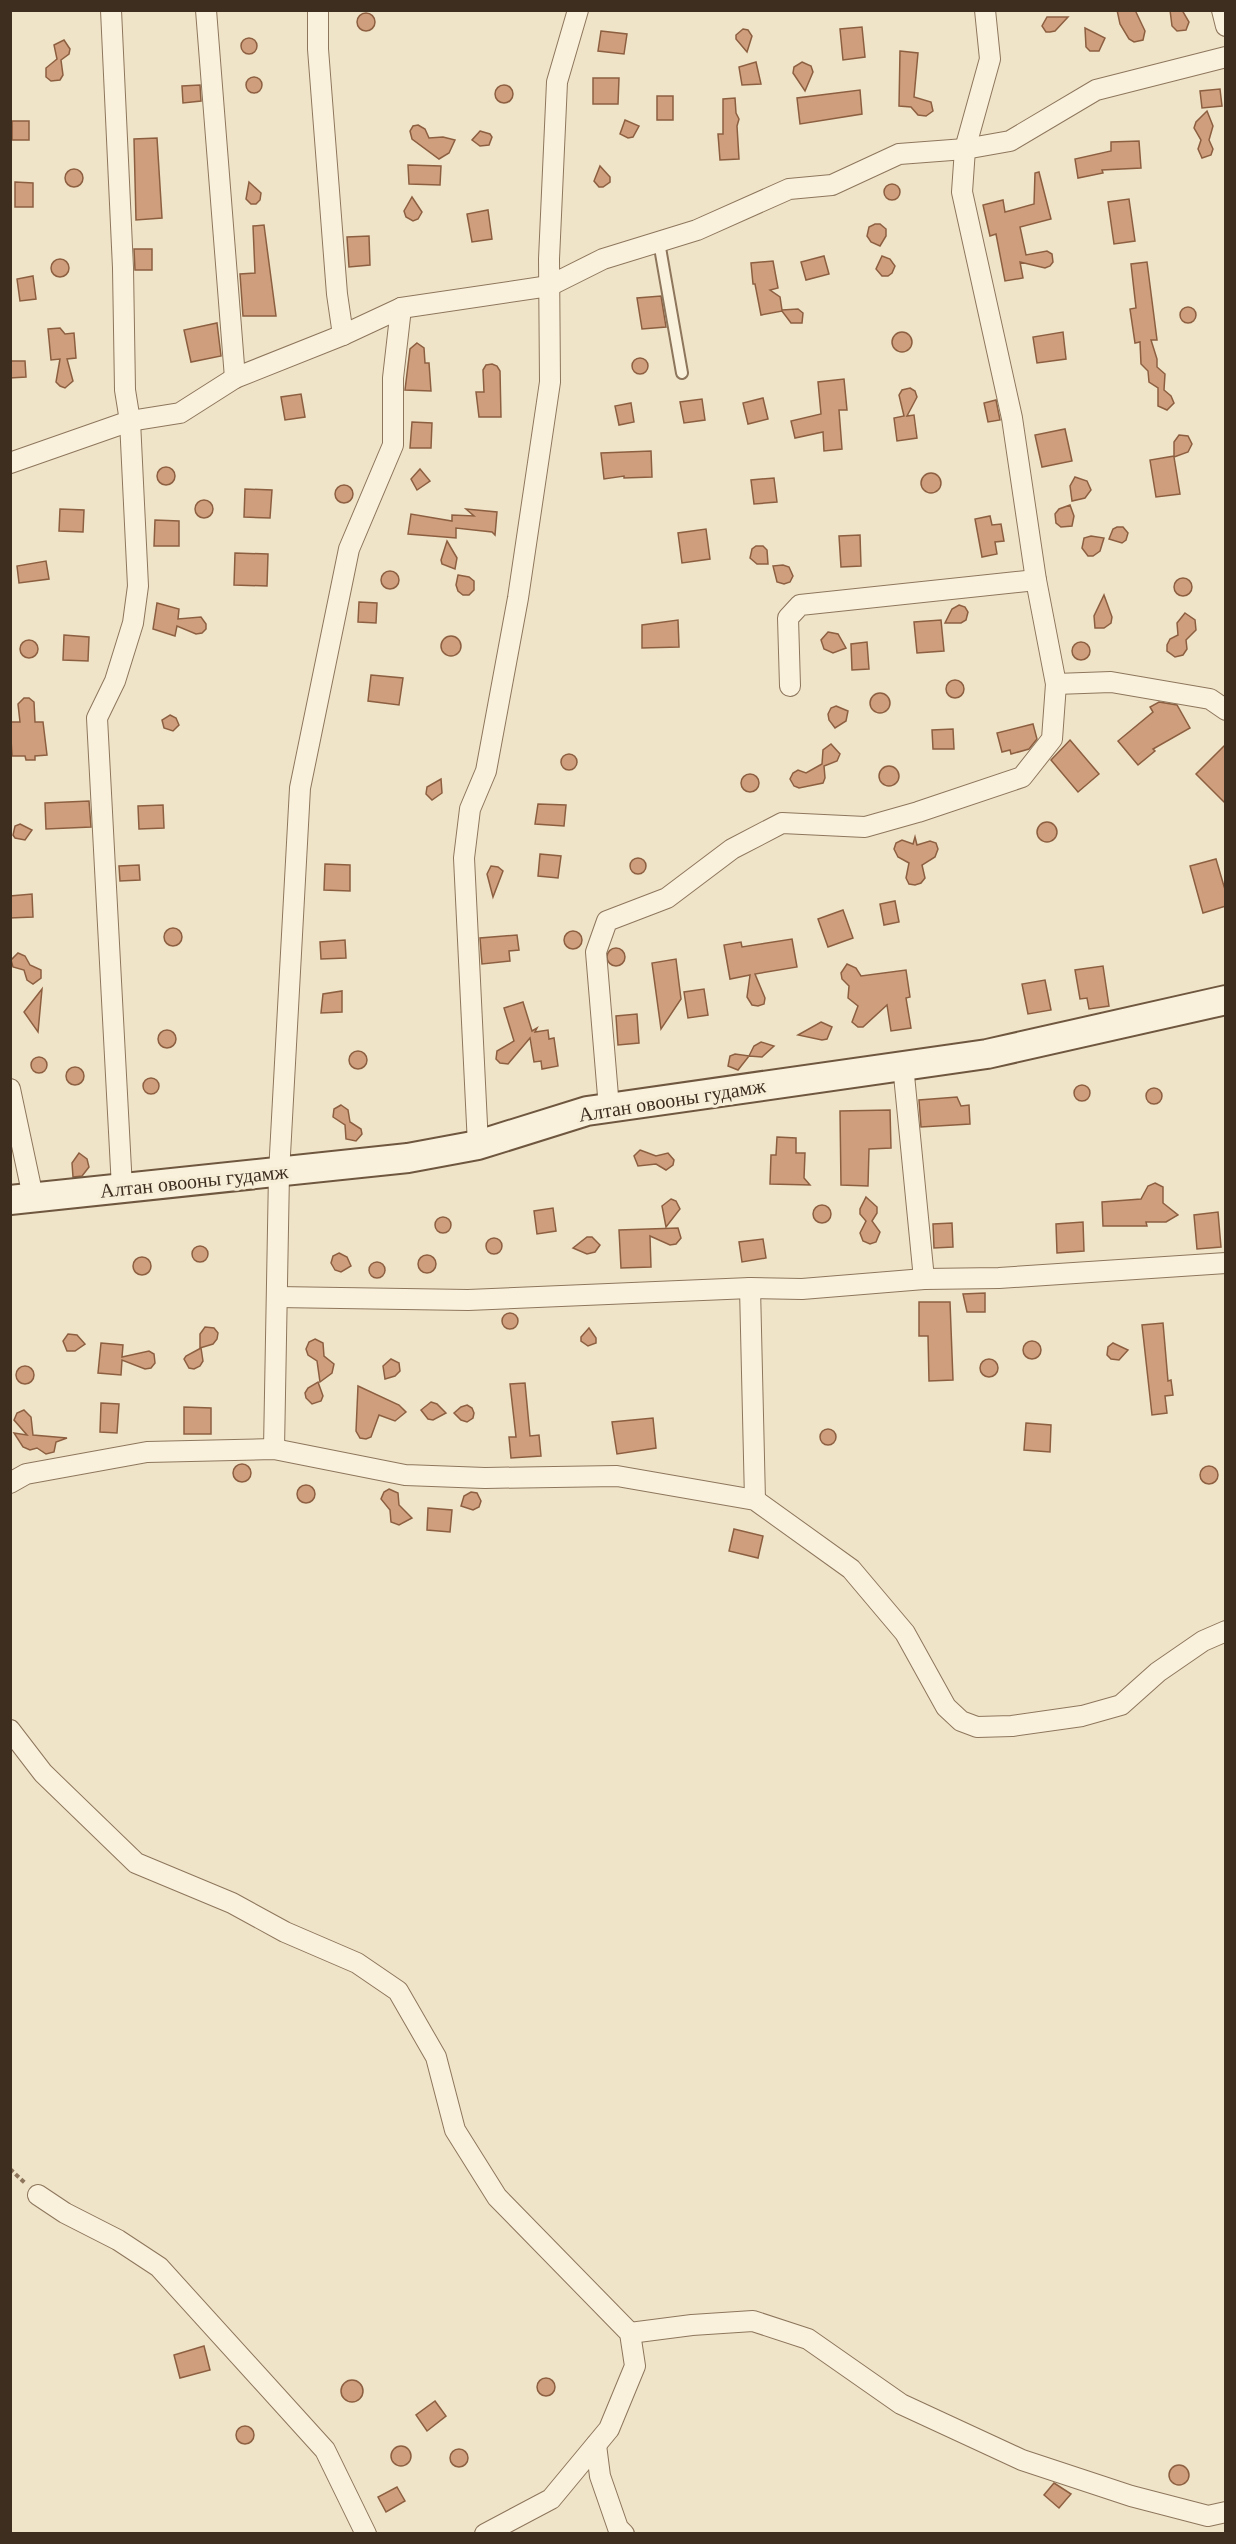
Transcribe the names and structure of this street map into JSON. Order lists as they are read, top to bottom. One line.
{"streets":{"main road":["Алтан овооны гудамж"]}}
